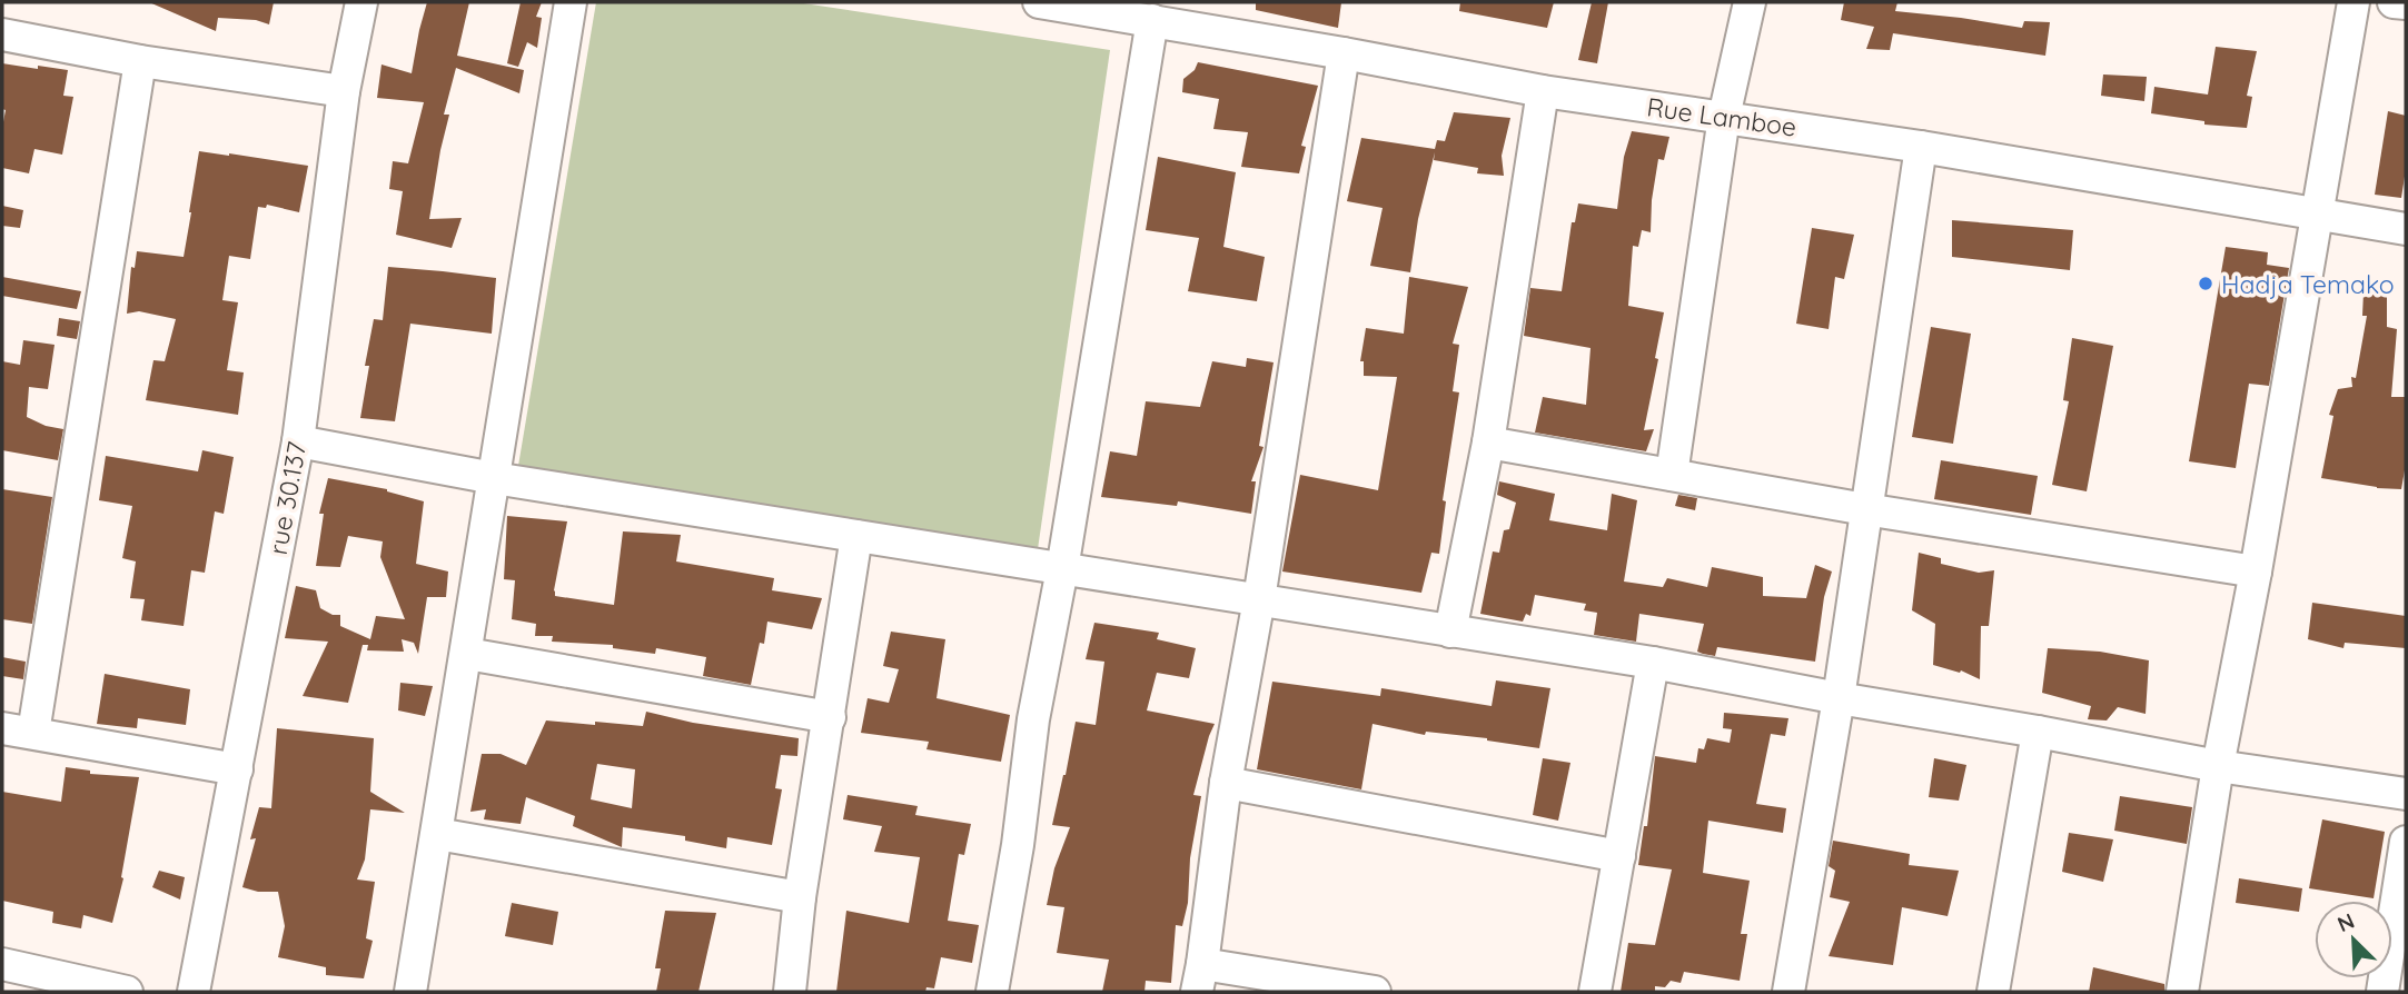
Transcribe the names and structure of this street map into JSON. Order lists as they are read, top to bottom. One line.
{"streets":{"street":["Rue Lamboe","rue 30.137"]},"places":["Hadja Temako"],"north":"top left"}
